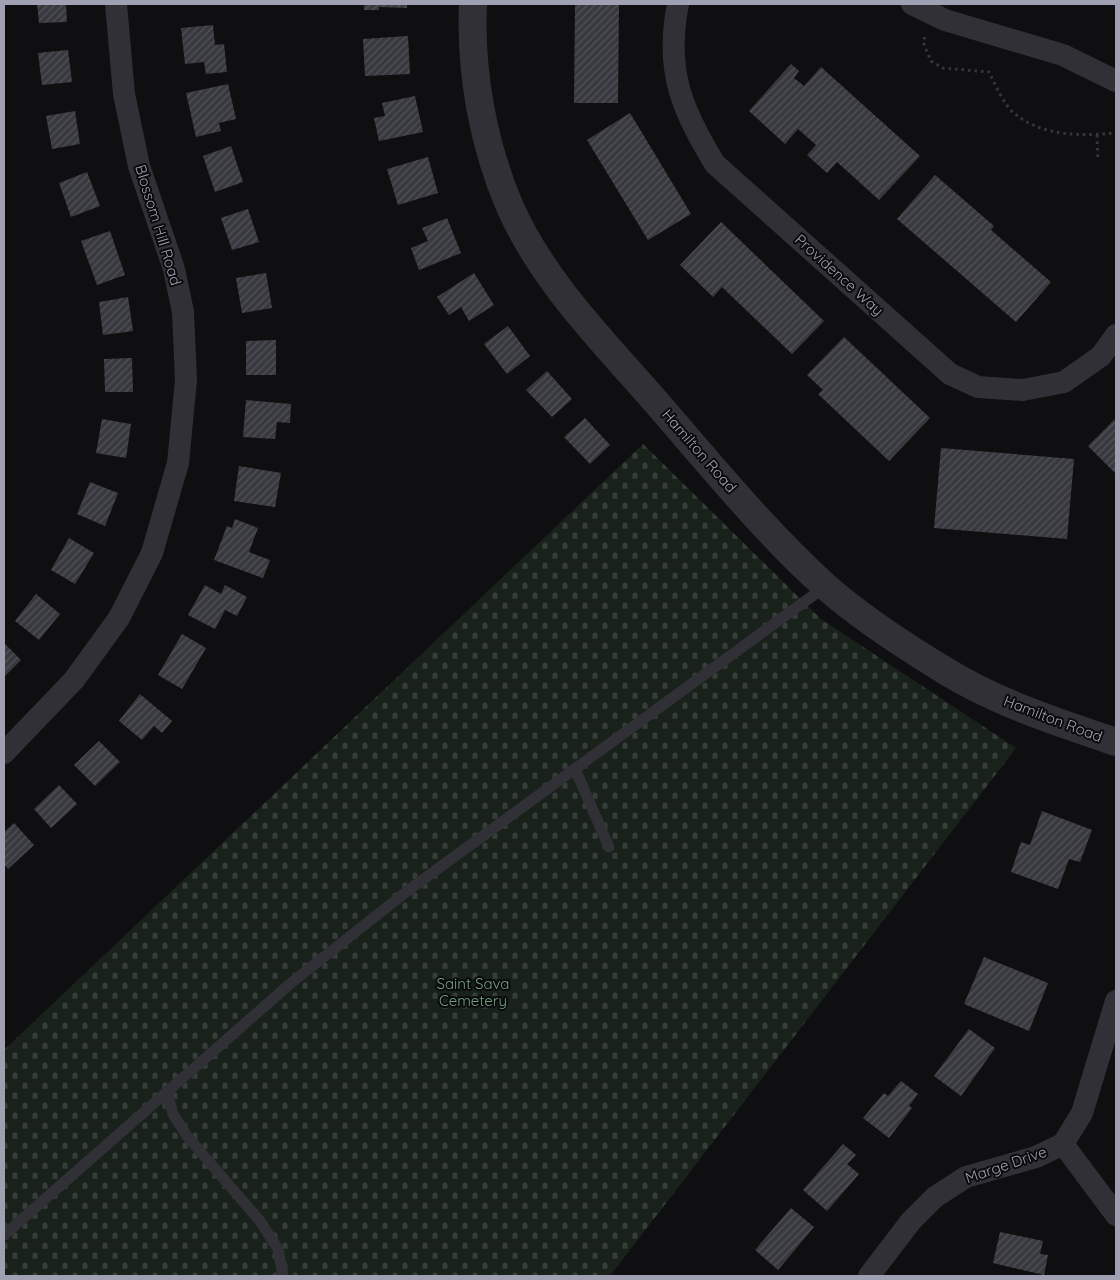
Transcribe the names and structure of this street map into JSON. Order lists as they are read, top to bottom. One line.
{"streets":{"street":["Blossom Hill Road","Providence Way","Hamilton Road","Marge Drive"]},"parks":["Saint Sava Cemetery"]}
